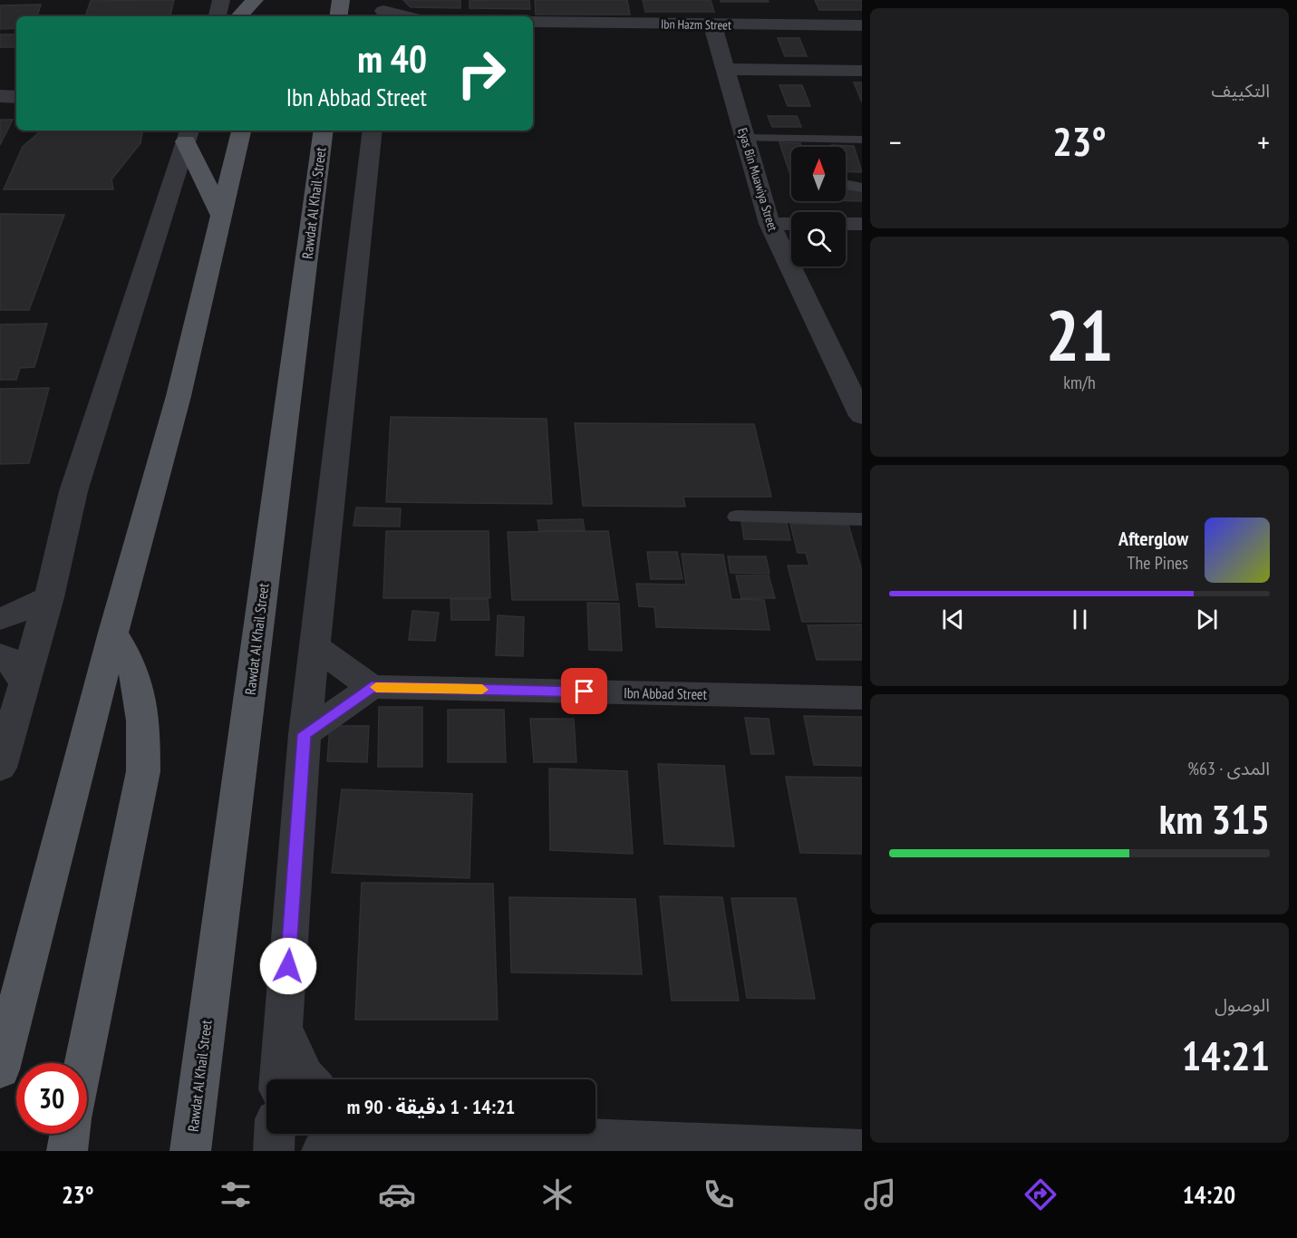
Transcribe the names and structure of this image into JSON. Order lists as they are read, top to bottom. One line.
{"streets":{"main road":["Rawdat Al Khail Street"],"street":["Ibn Hazm Street","Eyas Bin Muawiya Street","Ibn Abbad Street"]},"crossings":[["Ibn Hazm Street","Eyas Bin Muawiya Street"]],"north":"top","page":{"tile":["التكييف",["21","km/h"],["المدى · 63%","315 km"],["الوصول","14:21"]],"turn":["40 m","Ibn Abbad Street"],"heat":["−","23°","+"],"song":["Afterglow","The Pines"],"limit":"30","trip":"14:21 · 1 دقيقة · 90 m","tabs":["14:20","23°"]}}
